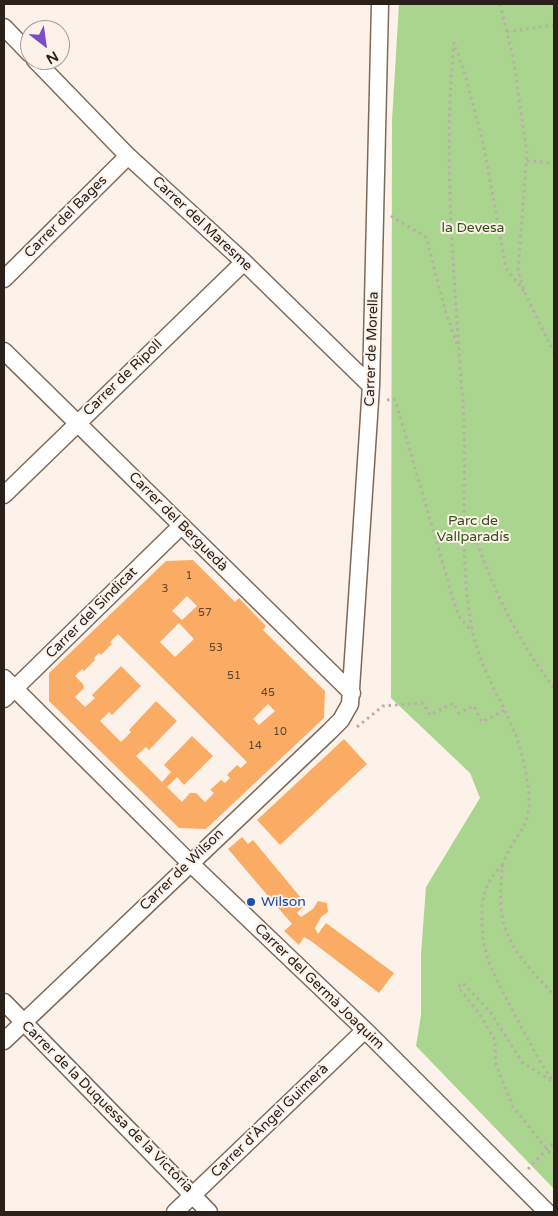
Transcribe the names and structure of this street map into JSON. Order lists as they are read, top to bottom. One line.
{"streets":{"street":["Carrer del Bages","Carrer del Maresme","Carrer de Morella","Carrer de Ripoll","Carrer del Berguedà","Carrer del Sindicat","Carrer de Wilson","Carrer del Germà Joaquim","Carrer de la Duquessa de la Victòria","Carrer d'Àngel Guimerà"]},"crossings":[["Carrer del Bages","Carrer del Maresme"],["Carrer del Maresme","Carrer de Morella"],["Carrer del Maresme","Carrer de Ripoll"],["Carrer de Morella","Carrer del Berguedà"],["Carrer de Morella","Carrer de Wilson"],["Carrer de Ripoll","Carrer del Berguedà"],["Carrer del Berguedà","Carrer del Sindicat"],["Carrer del Berguedà","Carrer de Wilson"],["Carrer del Sindicat","Carrer del Germà Joaquim"],["Carrer de Wilson","Carrer del Germà Joaquim"],["Carrer de Wilson","Carrer de la Duquessa de la Victòria"],["Carrer del Germà Joaquim","Carrer d'Àngel Guimerà"],["Carrer de la Duquessa de la Victòria","Carrer d'Àngel Guimerà"]],"parks":["la Devesa","Parc de Vallparadís"],"places":["Wilson"],"house_numbers":["1","3","57","53","51","45","10","14"],"north":"bottom right"}
